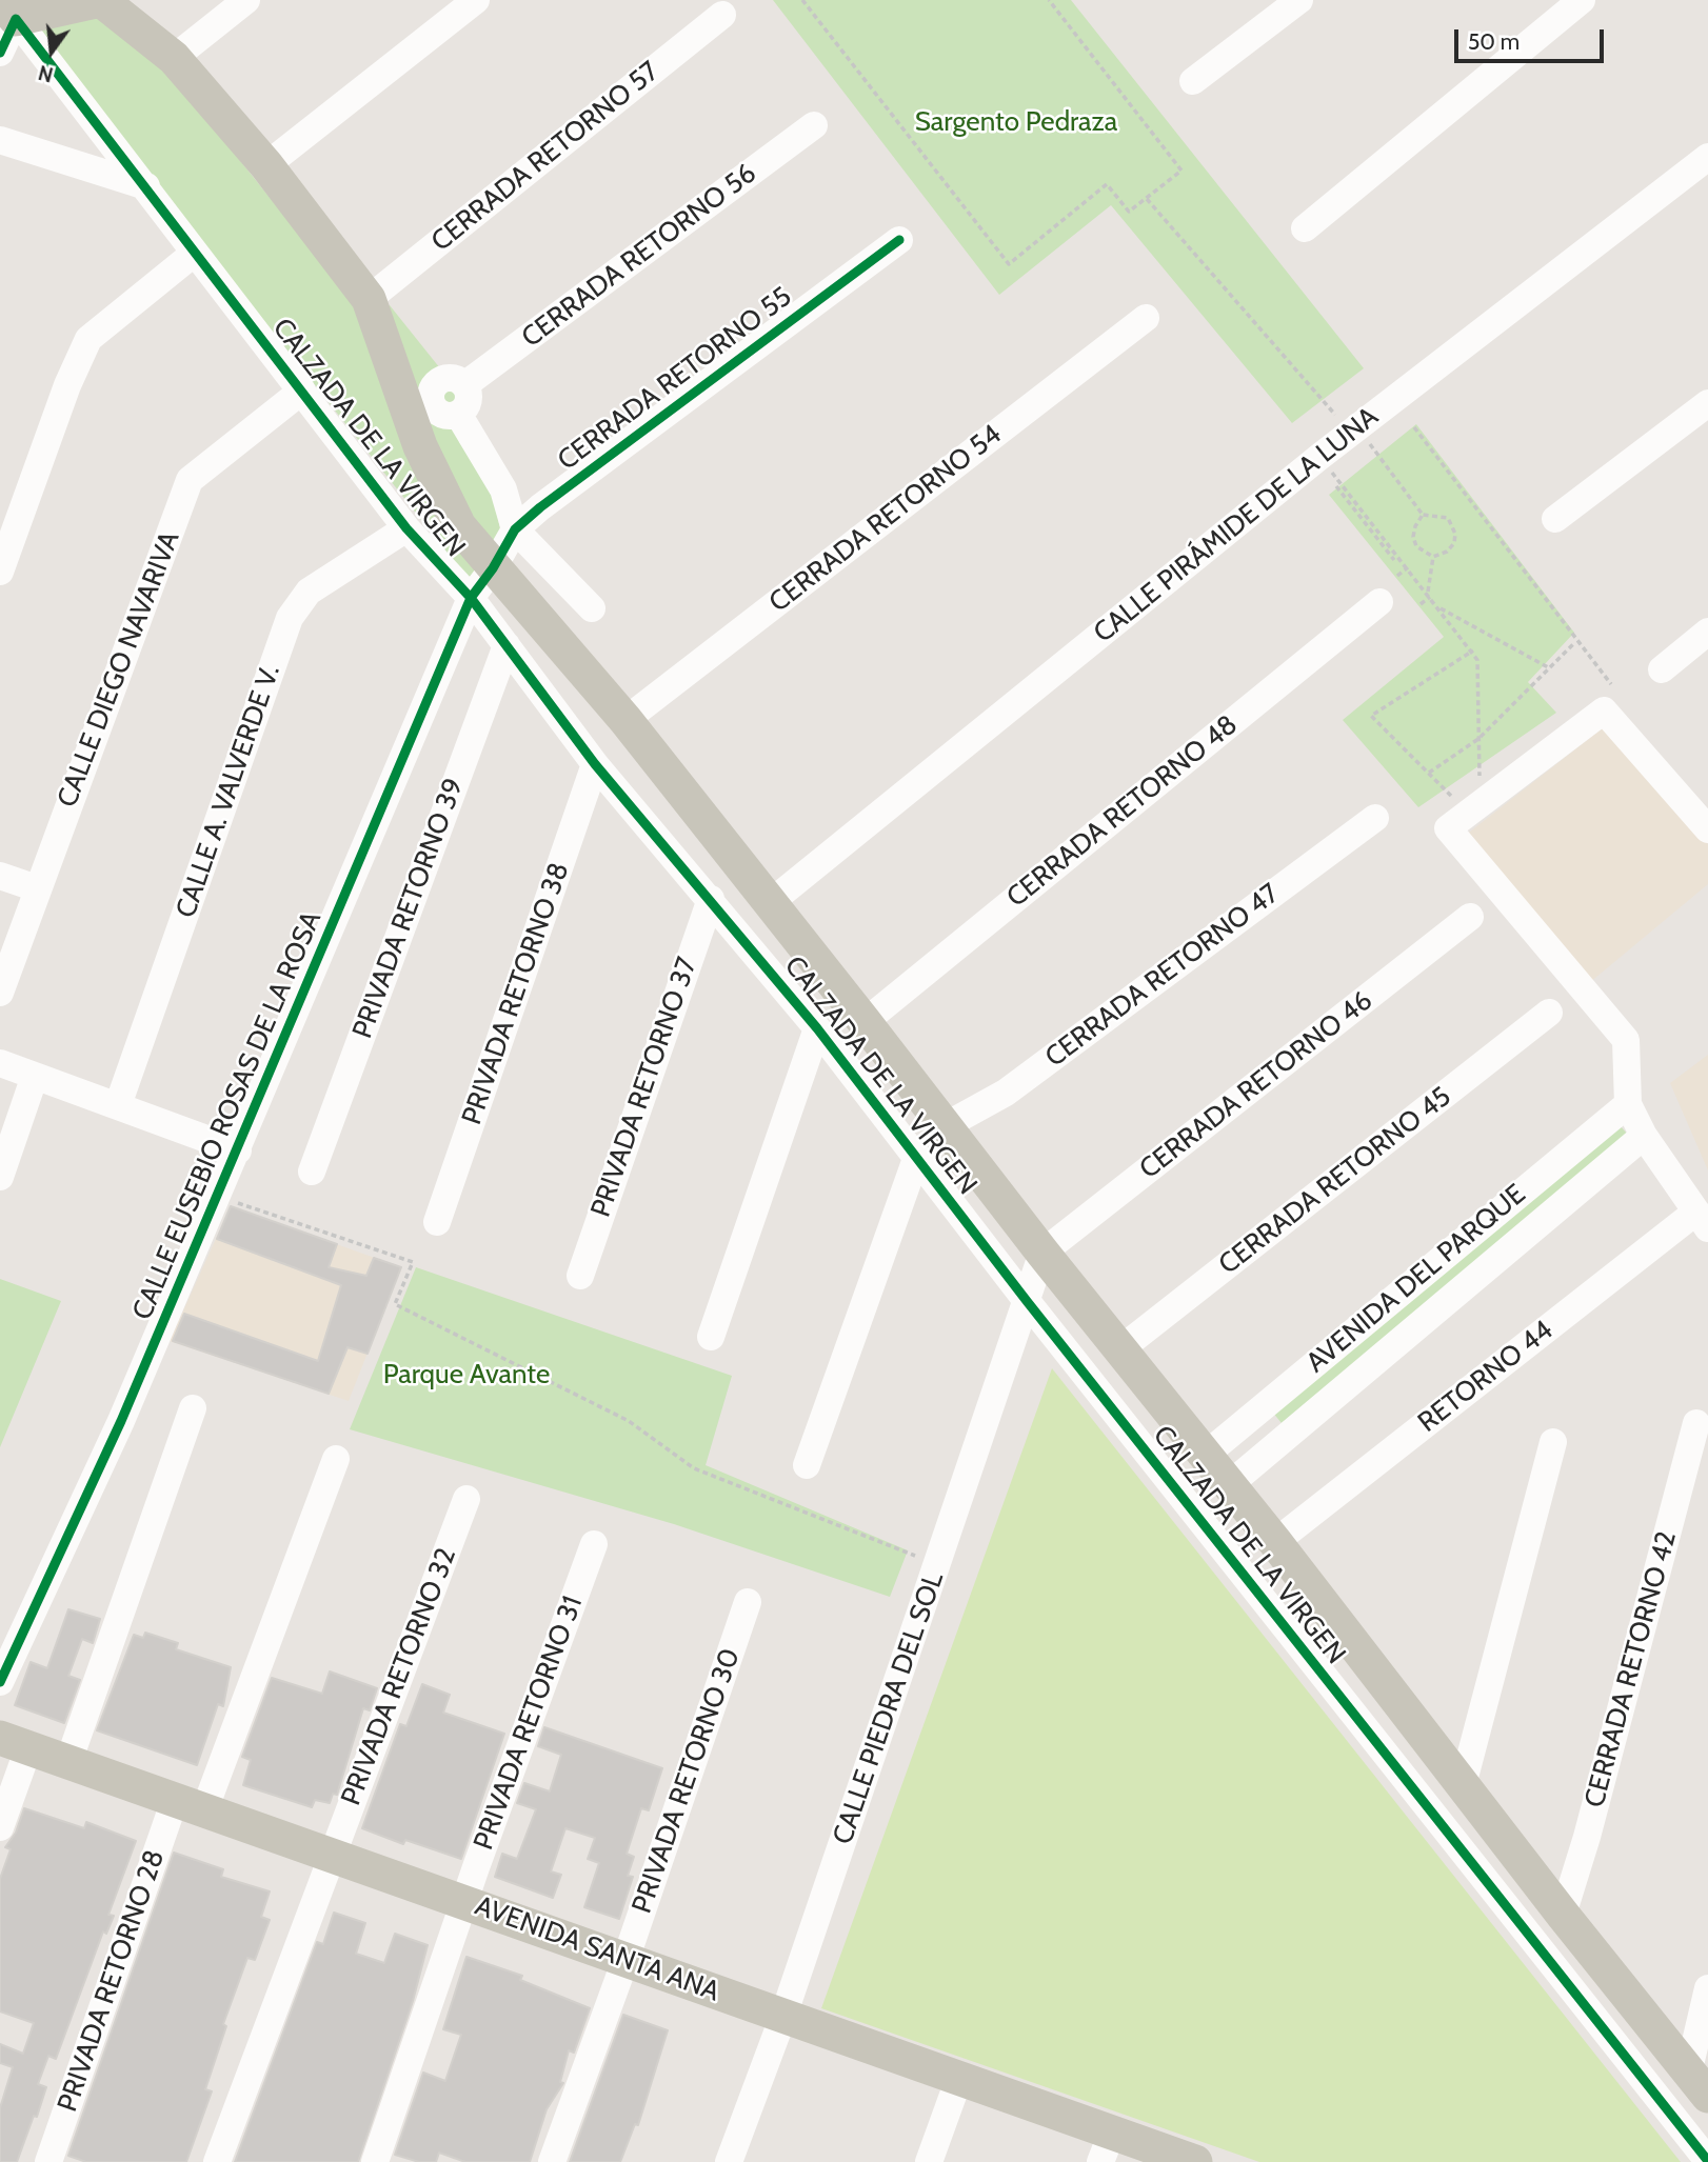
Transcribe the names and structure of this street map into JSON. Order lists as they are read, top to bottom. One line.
{"streets":{"main road":["CALZADA DE LA VIRGEN","AVENIDA SANTA ANA"],"street":["CERRADA RETORNO 57","CERRADA RETORNO 56","CERRADA RETORNO 55","CERRADA RETORNO 54","CALLE PIRÁMIDE DE LA LUNA","CALLE DIEGO NAVARIVA","CALLE A. VALVERDE V.","CERRADA RETORNO 48","PRIVADA RETORNO 39","CERRADA RETORNO 47","PRIVADA RETORNO 38","CERRADA RETORNO 46","PRIVADA RETORNO 37","CALLE EUSEBIO ROSAS DE LA ROSA","CERRADA RETORNO 45","AVENIDA DEL PARQUE","RETORNO 44","CERRADA RETORNO 42","PRIVADA RETORNO 32","CALLE PIEDRA DEL SOL","PRIVADA RETORNO 31","PRIVADA RETORNO 30","PRIVADA RETORNO 28"]},"crossings":[["CERRADA RETORNO 57","CALZADA DE LA VIRGEN"],["CERRADA RETORNO 56","CERRADA RETORNO 55"],["CERRADA RETORNO 55","CALZADA DE LA VIRGEN"],["CERRADA RETORNO 55","CALLE EUSEBIO ROSAS DE LA ROSA"],["CALZADA DE LA VIRGEN","CERRADA RETORNO 54"],["CALZADA DE LA VIRGEN","CALLE PIRÁMIDE DE LA LUNA"],["CALZADA DE LA VIRGEN","CALLE DIEGO NAVARIVA"],["CALZADA DE LA VIRGEN","CALLE A. VALVERDE V."],["CALZADA DE LA VIRGEN","CERRADA RETORNO 48"],["CALZADA DE LA VIRGEN","PRIVADA RETORNO 39"],["CALZADA DE LA VIRGEN","CERRADA RETORNO 47"],["CALZADA DE LA VIRGEN","PRIVADA RETORNO 38"],["CALZADA DE LA VIRGEN","CERRADA RETORNO 46"],["CALZADA DE LA VIRGEN","PRIVADA RETORNO 37"],["CALZADA DE LA VIRGEN","CALLE EUSEBIO ROSAS DE LA ROSA"],["CALZADA DE LA VIRGEN","CERRADA RETORNO 45"],["CALZADA DE LA VIRGEN","AVENIDA DEL PARQUE"],["CALZADA DE LA VIRGEN","RETORNO 44"],["CALZADA DE LA VIRGEN","CERRADA RETORNO 42"],["CALZADA DE LA VIRGEN","CALLE PIEDRA DEL SOL"],["CERRADA RETORNO 46","CALLE PIEDRA DEL SOL"],["PRIVADA RETORNO 32","AVENIDA SANTA ANA"],["CALLE PIEDRA DEL SOL","AVENIDA SANTA ANA"],["PRIVADA RETORNO 31","AVENIDA SANTA ANA"],["PRIVADA RETORNO 30","AVENIDA SANTA ANA"],["AVENIDA SANTA ANA","PRIVADA RETORNO 28"]],"parks":["Sargento Pedraza","Parque Avante"],"scale_bar":"50 m","north":"bottom"}
